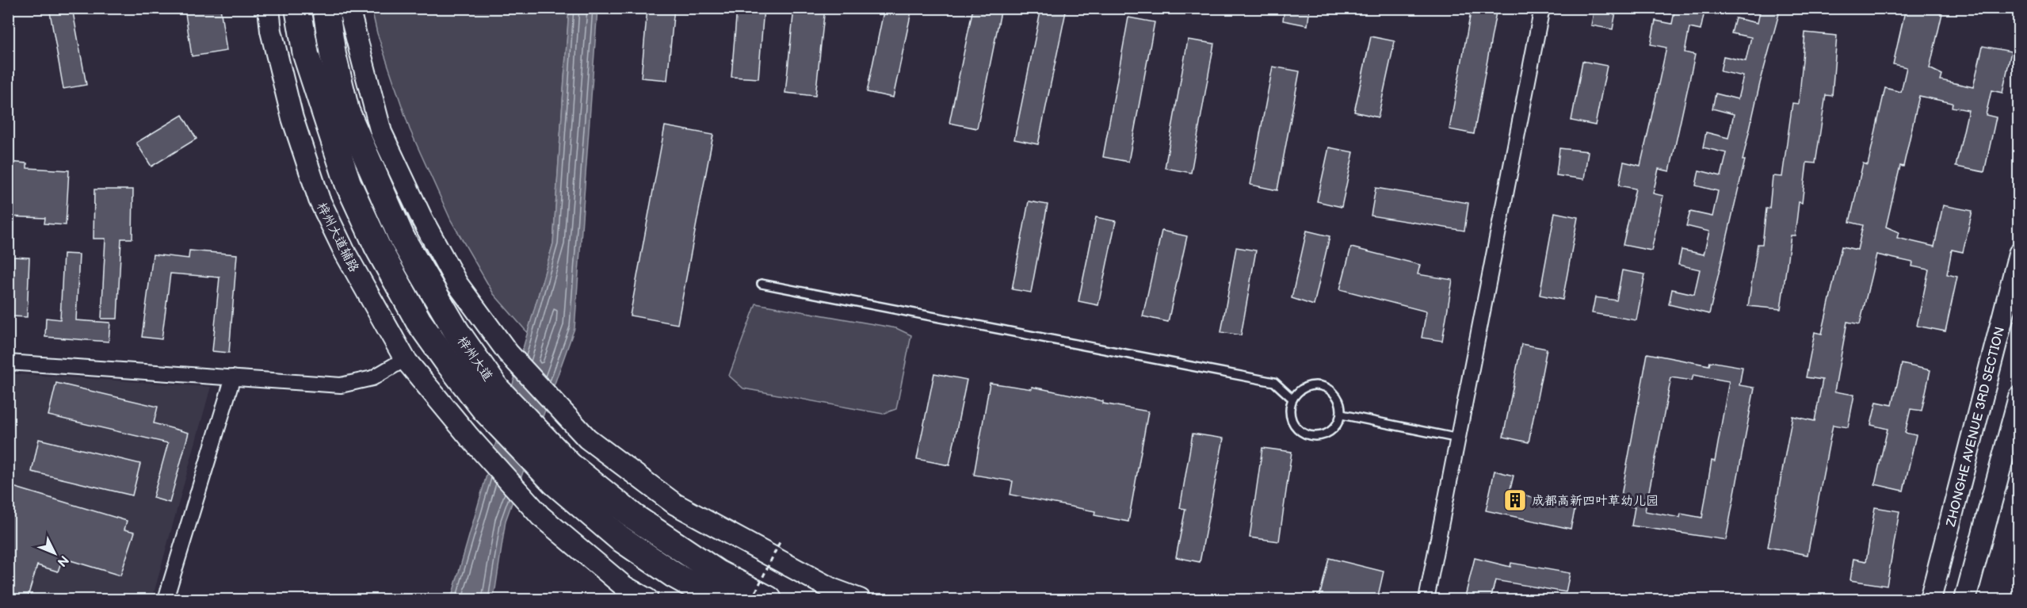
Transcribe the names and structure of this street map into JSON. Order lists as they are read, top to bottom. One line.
{"streets":{"highway":["梓州大道"],"main road":["梓州大道辅路","ZHONGHE AVENUE 3RD SECTION"]},"places":{"building":["成都高新四叶草幼儿园"]},"north":"bottom right"}
